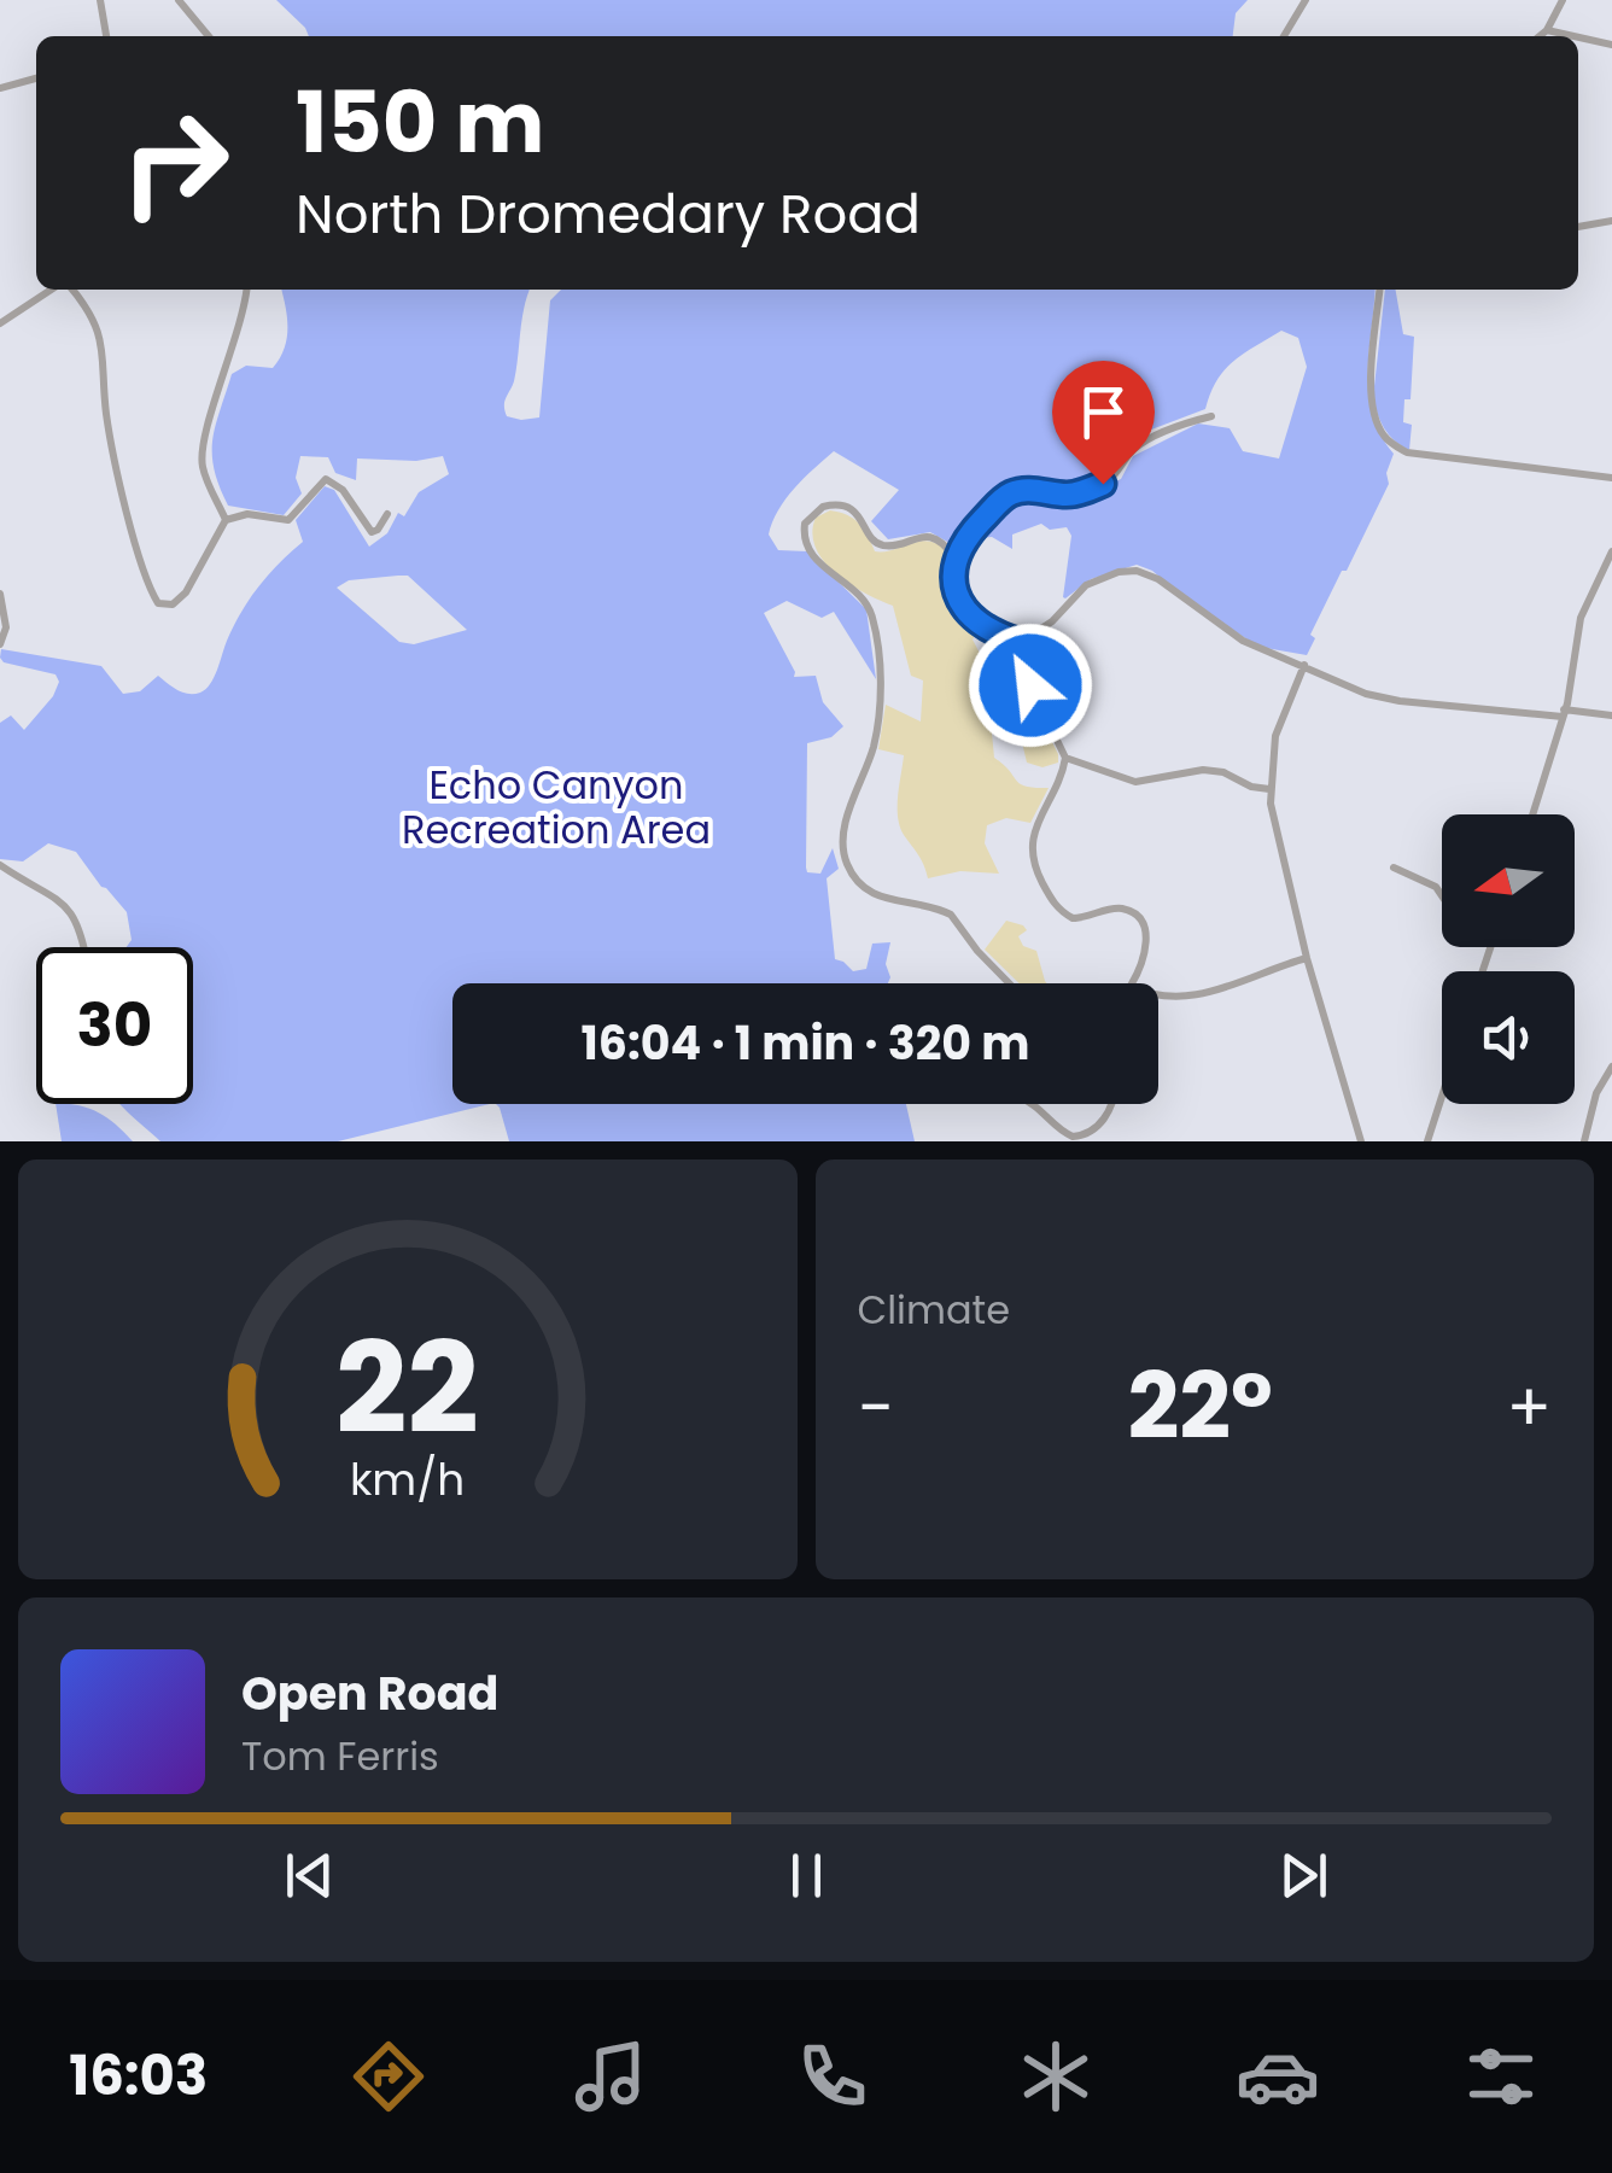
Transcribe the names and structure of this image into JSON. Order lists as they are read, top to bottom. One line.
{"parks":["Echo Canyon Recreation Area"],"north":"left","page":{"turn":["150 m","North Dromedary Road"],"limit":"30","trip":"16:04 · 1 min · 320 m","tile":"Climate","heat":["−","22°","+"],"song":["Open Road","Tom Ferris"],"tabs":"16:03","gauge":["22","km/h"]}}
